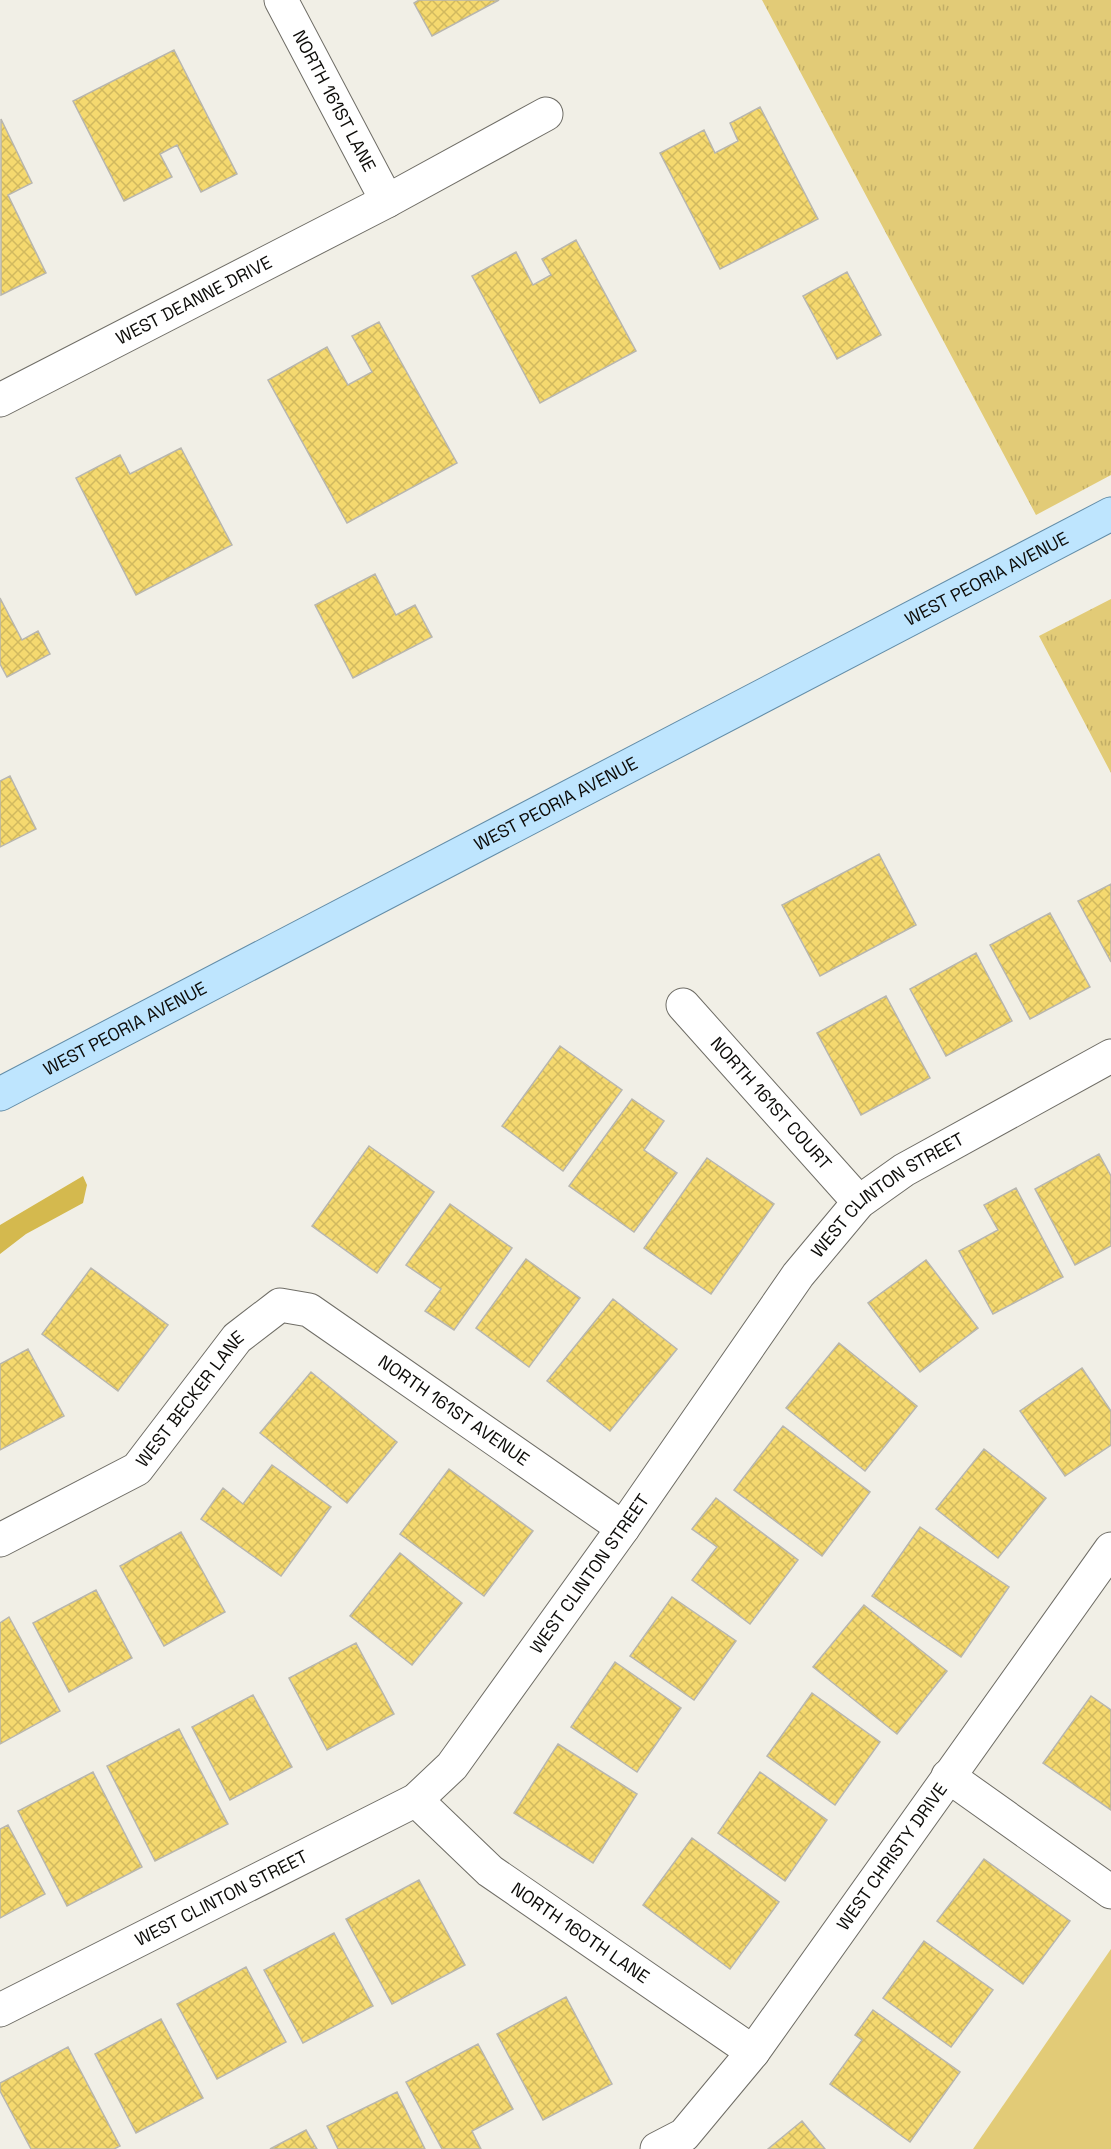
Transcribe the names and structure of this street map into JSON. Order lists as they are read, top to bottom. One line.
{"streets":{"main road":["WEST PEORIA AVENUE"],"street":["NORTH 161ST LANE","WEST DEANNE DRIVE","NORTH 161ST COURT","WEST CLINTON STREET","WEST BECKER LANE","NORTH 161ST AVENUE","WEST CHRISTY DRIVE","NORTH 160TH LANE"]},"crossings":[["NORTH 161ST LANE","WEST DEANNE DRIVE"],["NORTH 161ST COURT","WEST CLINTON STREET"],["WEST CLINTON STREET","NORTH 161ST AVENUE"],["WEST CLINTON STREET","NORTH 160TH LANE"],["WEST BECKER LANE","NORTH 161ST AVENUE"],["WEST CHRISTY DRIVE","NORTH 160TH LANE"]]}
